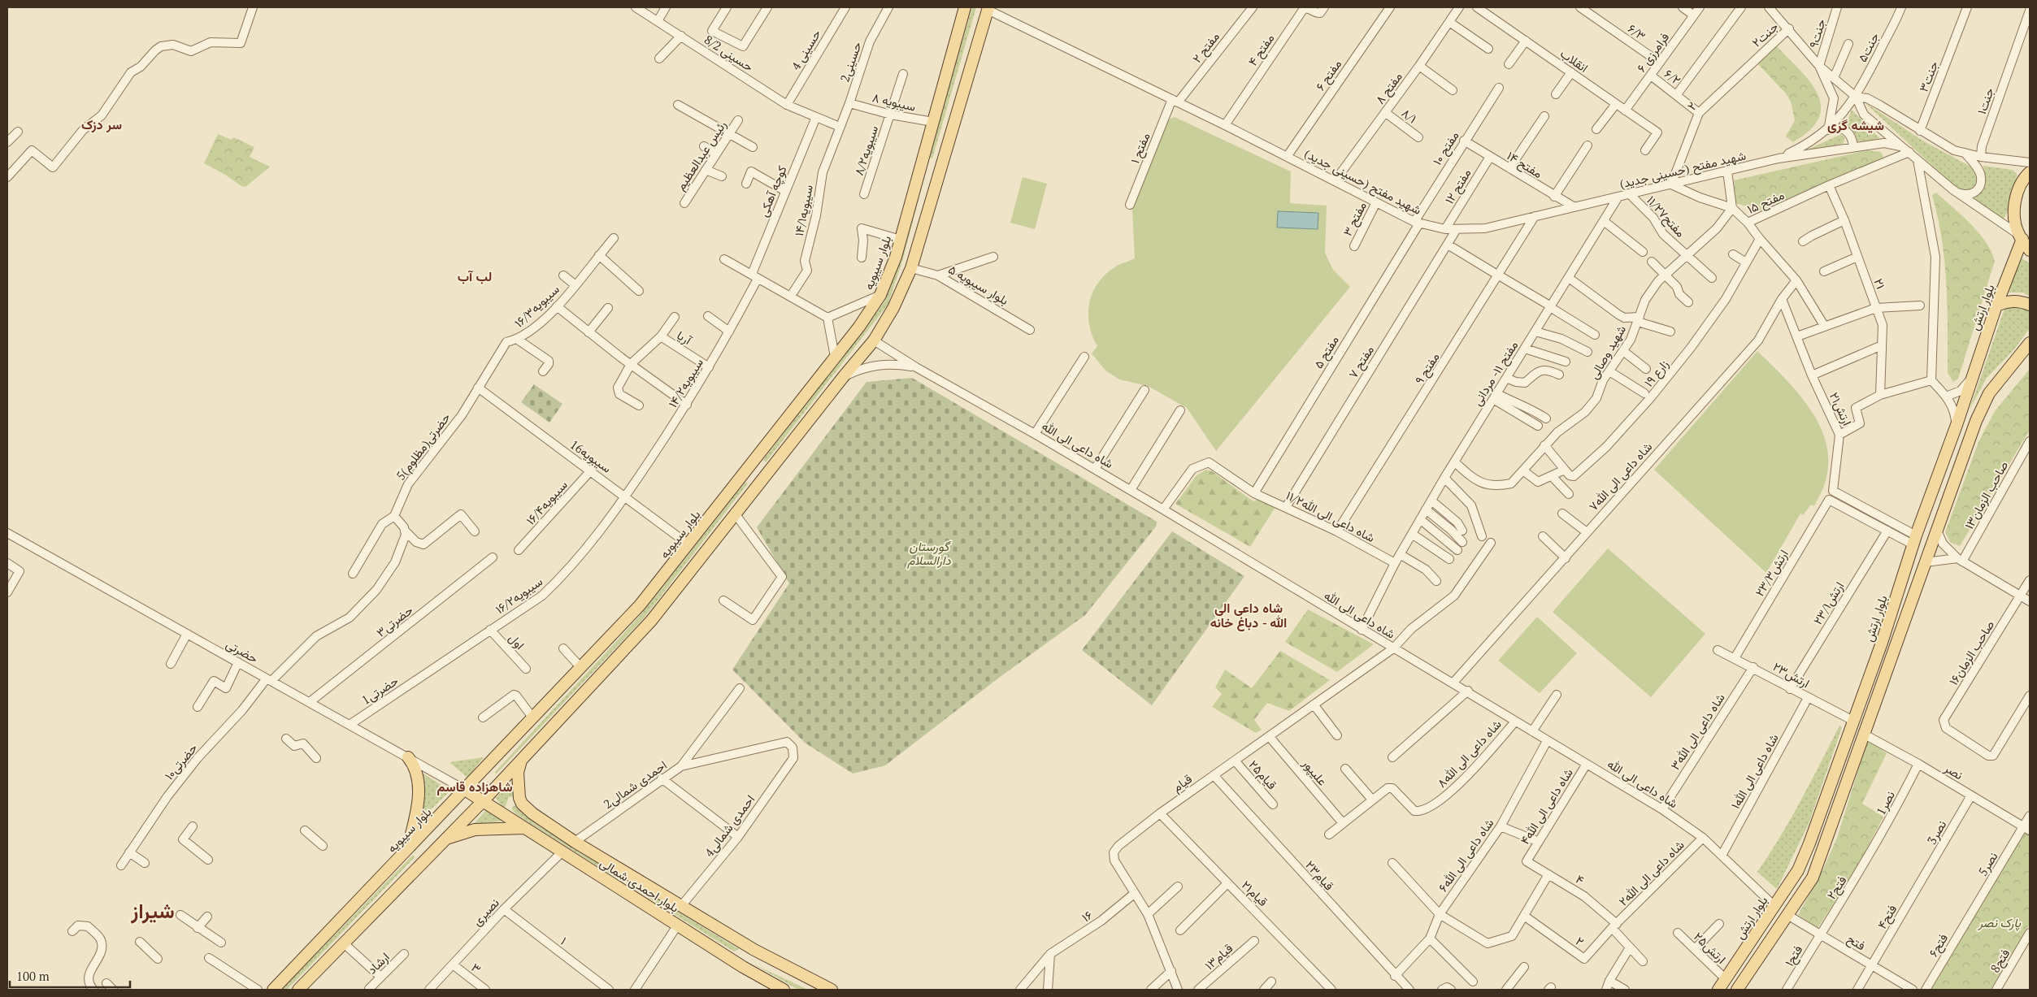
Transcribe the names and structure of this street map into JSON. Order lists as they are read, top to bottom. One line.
{"streets":{"main road":["بلوار سیبویه","بلوار ارتش","بلوار احمدی شمالی"],"street":["۶/۳","جنت۹","جنت۲","مفتح ۲","جنت۵","حسینی 4","مفتح ۴","فرامرزی ۶","8/2 حسینی","انقلاب","حسینی2","مفتح ۶","۶/۲","جنت۳","مفتح ۸","جنت۱","سیبویه ۸","۲","۸/۱","مفتح ۱","مفتح ۱۰","سیبویه۸/۲","رئیس عبدالعظیم","مفتح ۱۴","شهید مفتح (حسینی جدید)","مفتح ۱۲","کوچه آهکی","مفتح ۱۵","سیبویه۱۴/۱","مفتح۱۱/۲۷","مفتح ۳","۲۱","بلوار سیبویه ۵","سیبویه۱۶/۳","آریا","مفتح ۵","شهید وصالی","مفتح ۷","مفتح ۹","مفتح ۱۱- مردانی","۱۹ زارع","سیبویه۱۴/۲","ارتش۲۱","شاه داعی الی الله","5حضرتی(مظلوم)","سیبویه16","شاه داعی الی الله۷","صاحب الزمان۱۳","سیبویه۱۶/۴","۱۱/۲شاه داعی الی الله","۲۳/۳ارتش","سیبویه۱۶/۲","۲۳/۱ارتش","حضرتی۳","اول","حضرتی","صاحب الزمان۱۶","ارتش۲۳","1حضرتی","شاه داعی الی الله۳","شاه داعی الی الله۸","حضرتی۱۰","شاه داعی الی الله۱","نصر","علیپور","قیام۲۵","قیام","2احمدی شمالی","1نصر","شاه داعی الی الله۴","4احمدی شمالی","3نصر","شاه داعی الی الله۶","5نصر","شاه داعی الی الله۲","قیام۲۳","۴","۲فتح","قیام۲۱","نصیری","۱۶","فتح۴","۱","فتح","۶فتح","ارتش۲۵","۱فتح","قیام۱۳","8فتح","ارشاد","۳"]},"crossings":[["۶/۳","فرامرزی ۶"],["جنت۲","۲"],["مفتح ۲","مفتح ۱"],["مفتح ۲","شهید مفتح (حسینی جدید)"],["جنت۵","شهید مفتح (حسینی جدید)"],["حسینی 4","8/2 حسینی"],["مفتح ۴","شهید مفتح (حسینی جدید)"],["فرامرزی ۶","انقلاب"],["فرامرزی ۶","۶/۲"],["8/2 حسینی","حسینی2"],["8/2 حسینی","کوچه آهکی"],["8/2 حسینی","سیبویه۱۴/۱"],["حسینی2","سیبویه ۸"],["حسینی2","سیبویه۱۴/۱"],["مفتح ۶","شهید مفتح (حسینی جدید)"],["۶/۲","۲"],["مفتح ۸","۸/۱"],["مفتح ۸","شهید مفتح (حسینی جدید)"],["سیبویه ۸","سیبویه۸/۲"],["سیبویه ۸","بلوار سیبویه"],["۲","شهید مفتح (حسینی جدید)"],["۲","مفتح ۱۵"],["۲","شاه داعی الی الله۲"],["۲","۴"],["مفتح ۱","شهید مفتح (حسینی جدید)"],["مفتح ۱۰","مفتح ۱۴"],["مفتح ۱۰","شهید مفتح (حسینی جدید)"],["مفتح ۱۰","مفتح ۵"],["مفتح ۱۴","شهید مفتح (حسینی جدید)"],["مفتح ۱۴","مفتح ۱۲"],["شهید مفتح (حسینی جدید)","مفتح ۱۲"],["شهید مفتح (حسینی جدید)","مفتح ۱۵"],["شهید مفتح (حسینی جدید)","مفتح۱۱/۲۷"],["شهید مفتح (حسینی جدید)","مفتح ۳"],["شهید مفتح (حسینی جدید)","مفتح ۵"],["شهید مفتح (حسینی جدید)","مفتح ۷"],["شهید مفتح (حسینی جدید)","مفتح ۹"],["شهید مفتح (حسینی جدید)","مفتح ۱۱- مردانی"],["کوچه آهکی","سیبویه۱۴/۲"],["مفتح ۱۵","۲۱"],["مفتح ۱۵","شهید وصالی"],["مفتح۱۱/۲۷","شهید وصالی"],["بلوار سیبویه","سیبویه16"],["بلوار سیبویه","حضرتی"],["بلوار سیبویه","بلوار احمدی شمالی"],["سیبویه۱۶/۳","5حضرتی(مظلوم)"],["سیبویه۱۶/۳","سیبویه16"],["بلوار ارتش","ارتش۲۱"],["بلوار ارتش","شاه داعی الی الله"],["بلوار ارتش","ارتش۲۳"],["بلوار ارتش","ارتش۲۵"],["آریا","سیبویه۱۴/۲"],["مفتح ۵","۱۱/۲شاه داعی الی الله"],["شهید وصالی","مفتح ۱۱- مردانی"],["مفتح ۷","۱۱/۲شاه داعی الی الله"],["مفتح ۹","۱۱/۲شاه داعی الی الله"],["مفتح ۱۱- مردانی","شاه داعی الی الله"],["مفتح ۱۱- مردانی","۱۱/۲شاه داعی الی الله"],["سیبویه۱۴/۲","سیبویه16"],["سیبویه۱۴/۲","سیبویه۱۶/۲"],["ارتش۲۱","شاه داعی الی الله۷"],["شاه داعی الی الله","شاه داعی الی الله۷"],["شاه داعی الی الله","۱۱/۲شاه داعی الی الله"],["شاه داعی الی الله","شاه داعی الی الله۳"],["شاه داعی الی الله","شاه داعی الی الله۸"],["شاه داعی الی الله","شاه داعی الی الله۱"],["شاه داعی الی الله","قیام"],["شاه داعی الی الله","شاه داعی الی الله۴"],["شاه داعی الی الله","شاه داعی الی الله۶"],["شاه داعی الی الله","شاه داعی الی الله۲"],["5حضرتی(مظلوم)","سیبویه16"],["سیبویه16","سیبویه۱۶/۴"],["سیبویه16","سیبویه۱۶/۲"],["۲۳/۳ارتش","۲۳/۱ارتش"],["۲۳/۳ارتش","ارتش۲۳"],["سیبویه۱۶/۲","اول"],["سیبویه۱۶/۲","1حضرتی"],["۲۳/۱ارتش","ارتش۲۳"],["حضرتی۳","حضرتی"],["حضرتی","1حضرتی"],["حضرتی","حضرتی۱۰"],["حضرتی","بلوار احمدی شمالی"],["ارتش۲۳","شاه داعی الی الله۳"],["ارتش۲۳","شاه داعی الی الله۱"],["نصر","1نصر"],["نصر","3نصر"],["نصر","5نصر"],["علیپور","قیام"],["قیام۲۵","قیام"],["قیام","قیام۲۳"],["قیام","قیام۲۱"],["قیام","۱۶"],["2احمدی شمالی","4احمدی شمالی"],["2احمدی شمالی","بلوار احمدی شمالی"],["1نصر","۲فتح"],["شاه داعی الی الله۴","۴"],["4احمدی شمالی","بلوار احمدی شمالی"],["3نصر","فتح۴"],["شاه داعی الی الله۶","قیام۲۳"],["5نصر","۶فتح"],["شاه داعی الی الله۲","۴"],["بلوار احمدی شمالی","نصیری"],["۲فتح","فتح"],["۲فتح","۱فتح"],["نصیری","۱"],["نصیری","۳"],["فتح۴","فتح"],["فتح","۱فتح"]],"districts":["سر دزک","شیشه گری","لب آب","شاه داعی الی الله - دباغ خانه","شاهزاده قاسم","شیراز"],"parks":["گورستان دارالسلام","پارک نصر"],"scale_bar":"100 m"}
